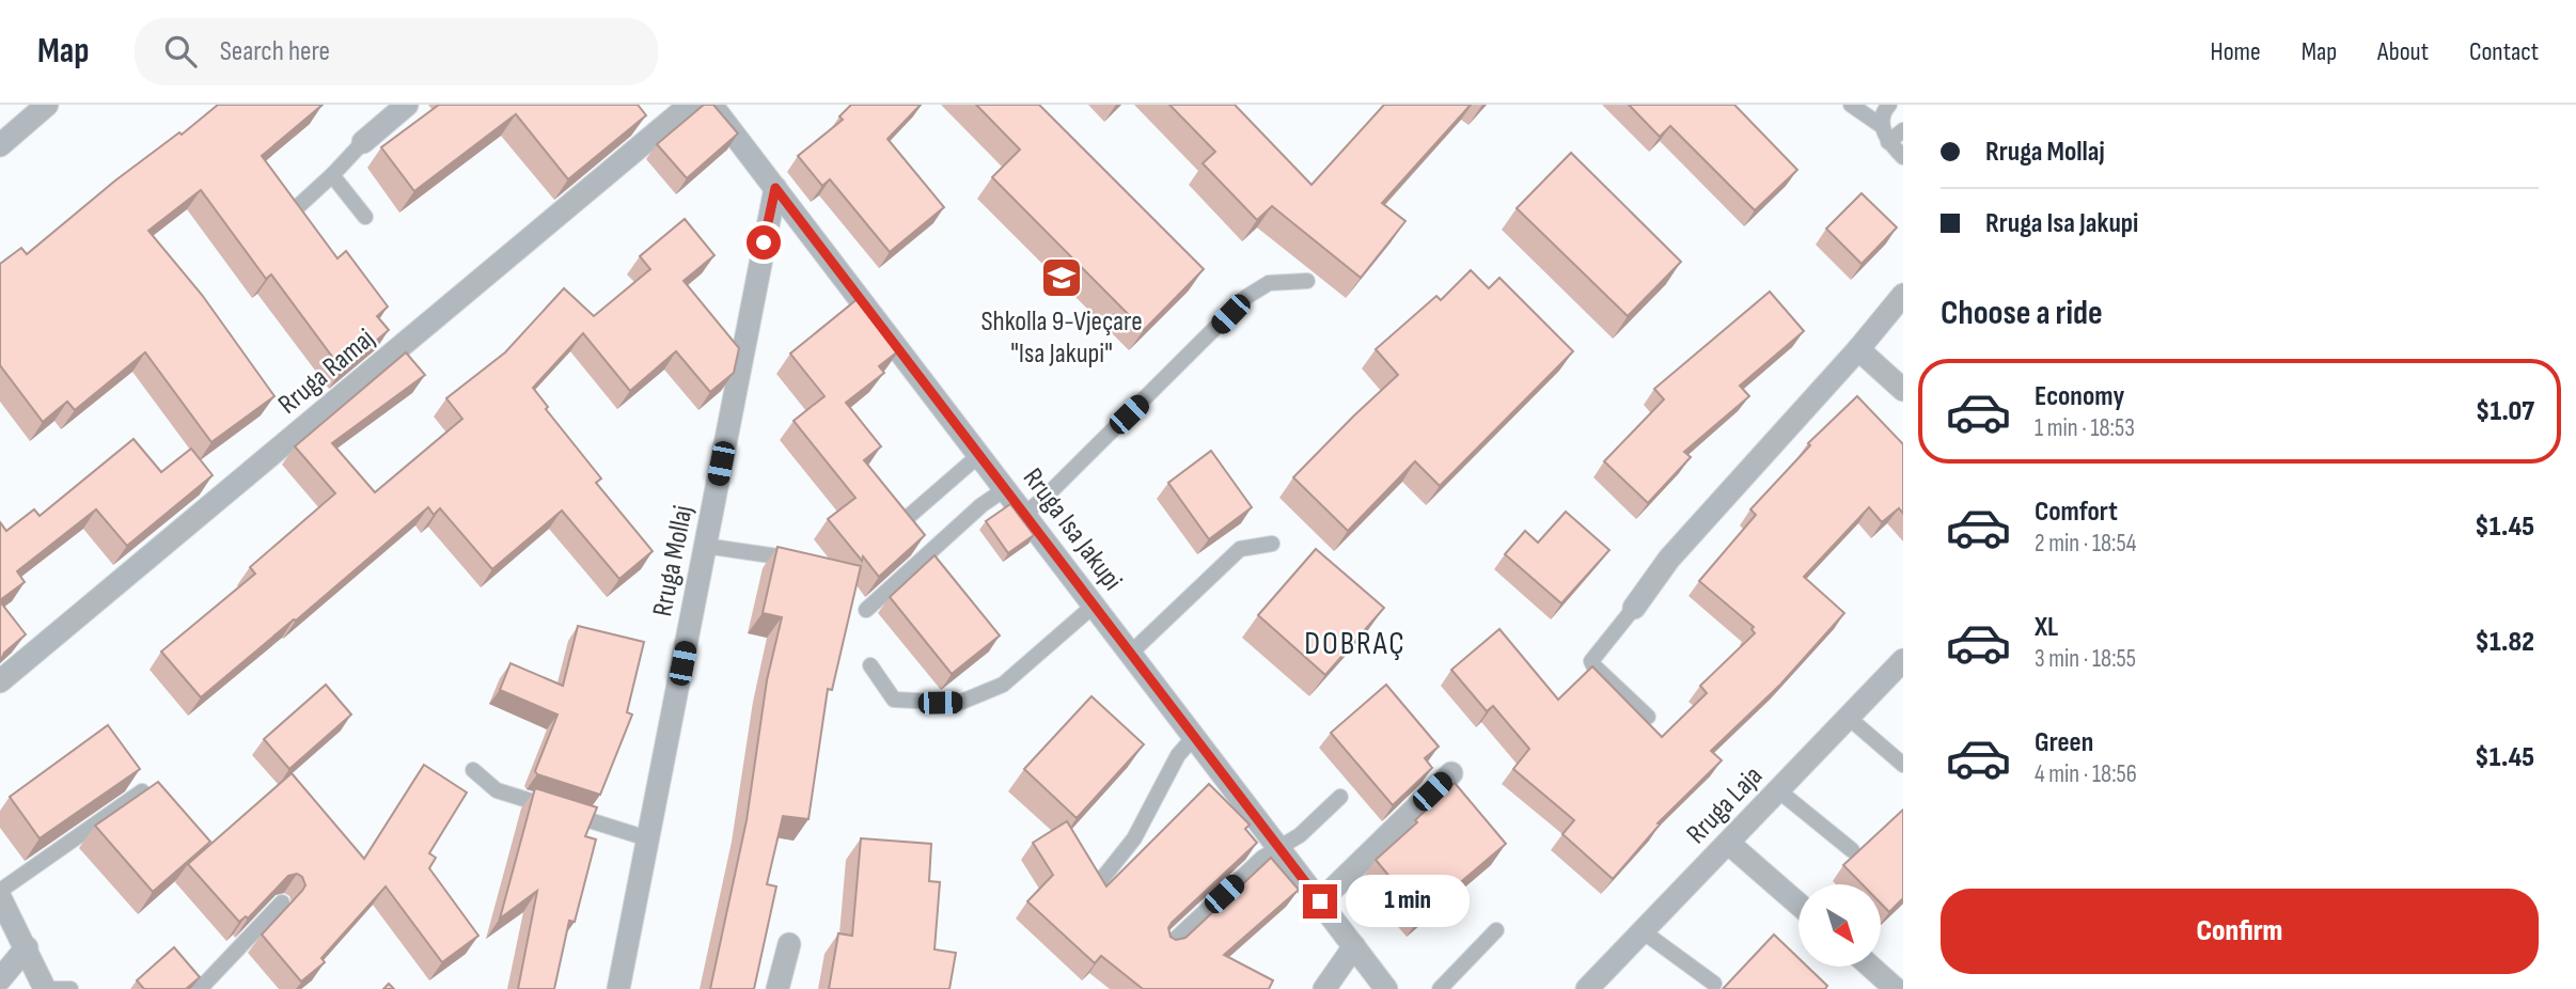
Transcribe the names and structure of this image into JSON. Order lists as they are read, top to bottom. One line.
{"streets":{"street":["Rruga Ramaj","Rruga Isa Jakupi","Rruga Mollaj","Rruga Laja"]},"crossings":[["Rruga Isa Jakupi","Rruga Mollaj"]],"districts":["DOBRAÇ"],"places":{"school or university":["Shkolla 9-Vjeçare \"Isa Jakupi\""]},"north":"bottom right","page":{"header":"Map","search":"Search here","nav":["Home","Map","About","Contact"],"banner":["Rruga Mollaj","Rruga Isa Jakupi"],"heading":"Choose a ride","list":[{"name":"Economy","note":"1 min · 18:53","value":"$1.07"},{"name":"Comfort","note":"2 min · 18:54","value":"$1.45"},{"name":"XL","note":"3 min · 18:55","value":"$1.82"},{"name":"Green","note":"4 min · 18:56","value":"$1.45"}],"buttons":"Confirm","bubble":"1 min"}}
